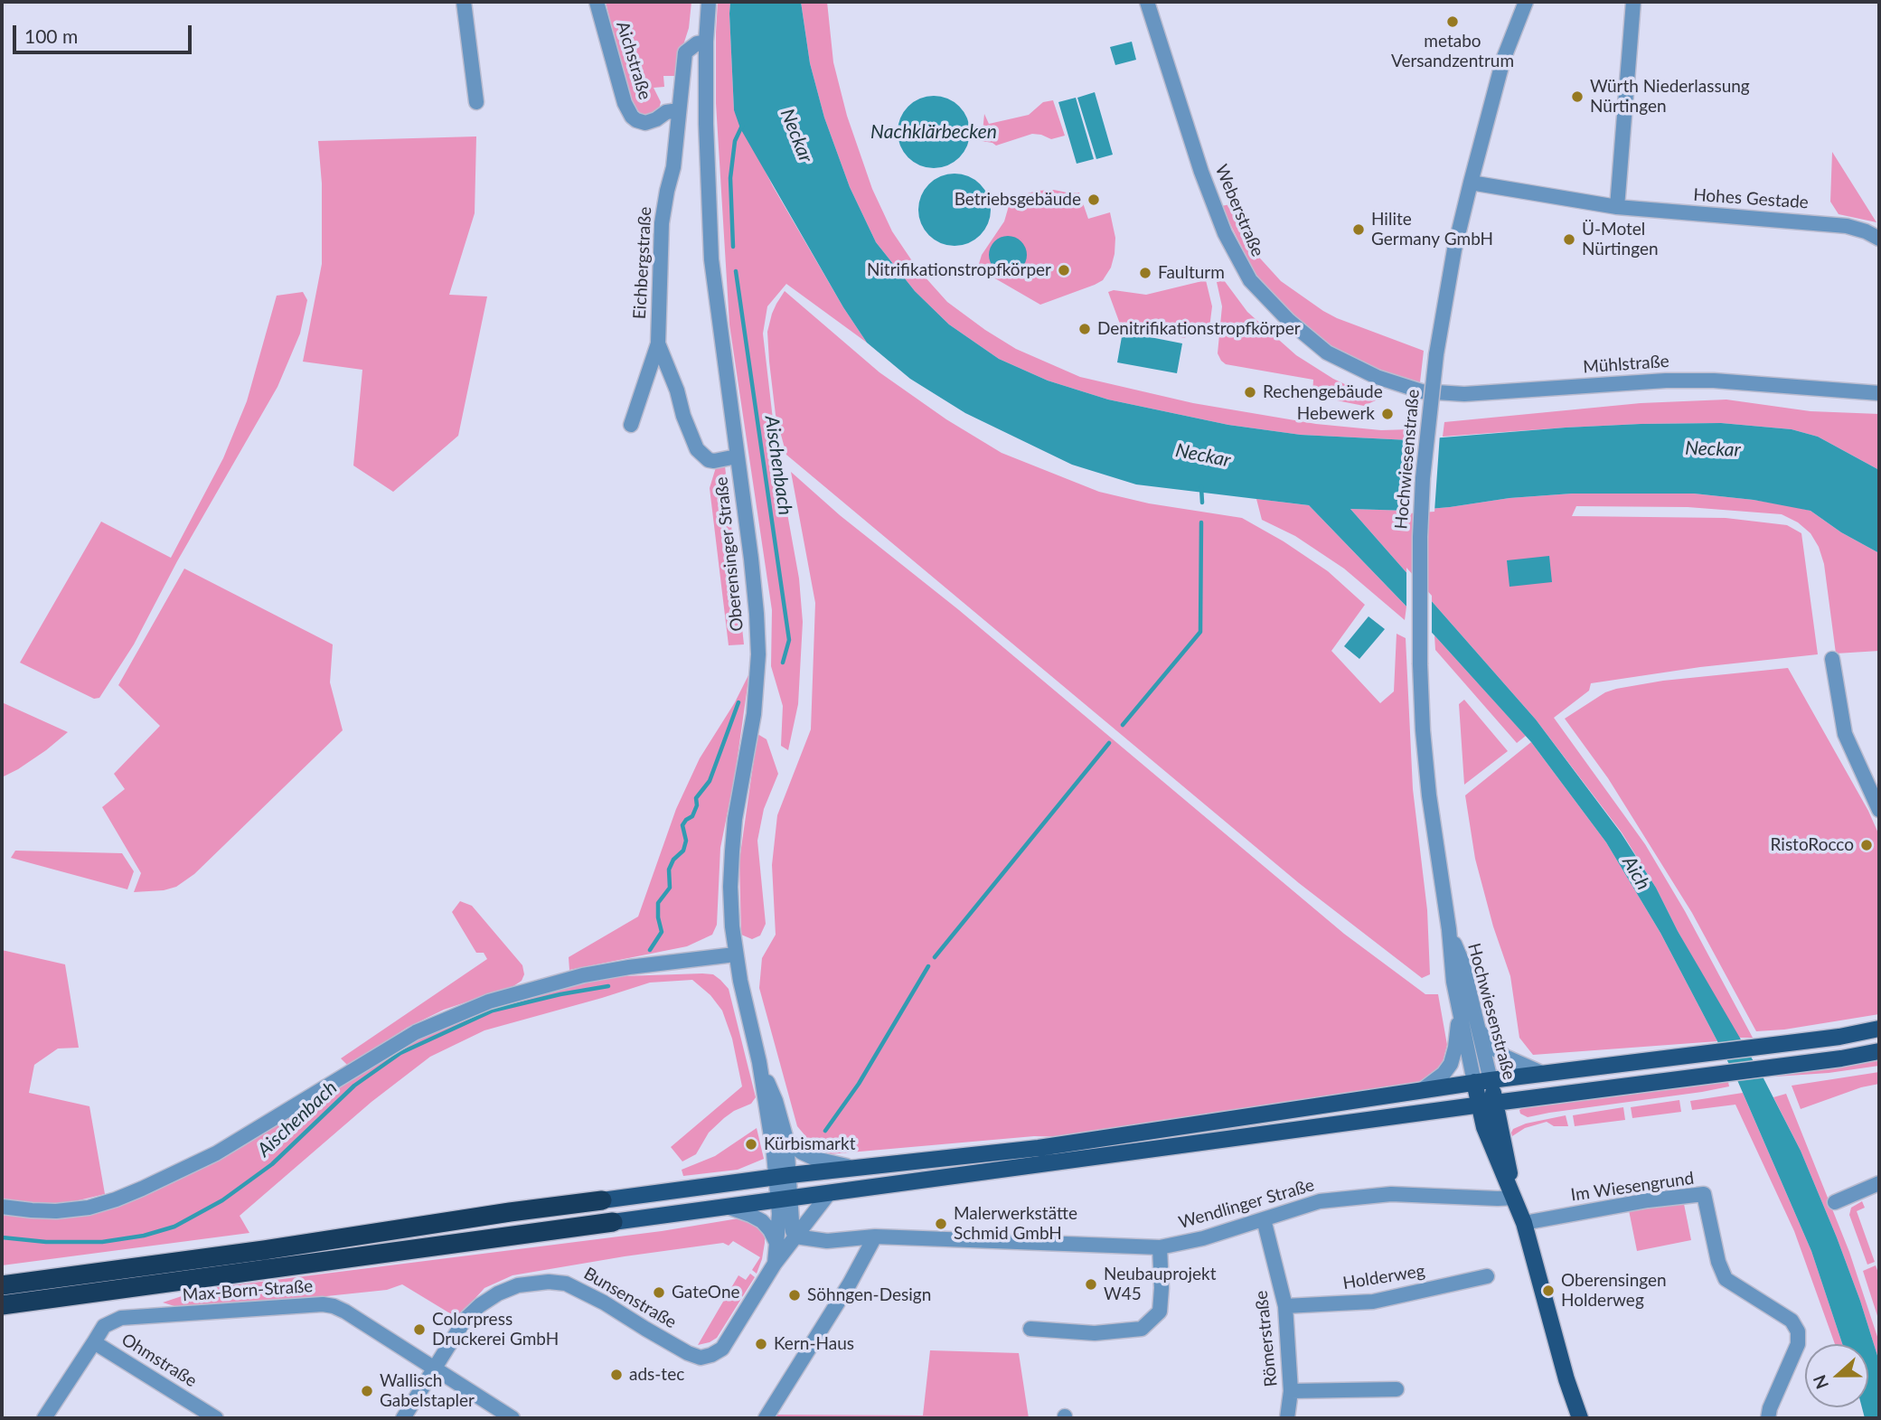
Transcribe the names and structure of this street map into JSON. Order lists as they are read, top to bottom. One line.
{"streets":{"main road":["Hochwiesenstraße"],"street":["Aichstraße","Hohes Gestade","Weberstraße","Eichbergstraße","Mühlstraße","Oberensinger Straße","Im Wiesengrund","Wendlinger Straße","Holderweg","Max-Born-Straße","Bunsenstraße","Römerstraße","Ohmstraße"]},"crossings":[["Aichstraße","Eichbergstraße"],["Hohes Gestade","Hochwiesenstraße"],["Weberstraße","Mühlstraße"],["Eichbergstraße","Oberensinger Straße"],["Wendlinger Straße","Bunsenstraße"],["Wendlinger Straße","Römerstraße"],["Holderweg","Römerstraße"],["Max-Born-Straße","Bunsenstraße"],["Max-Born-Straße","Ohmstraße"]],"water":["Nachklärbecken","Neckar","Aischenbach","Aich"],"places":["metabo Versandzentrum","Würth Niederlassung Nürtingen","Betriebsgebäude","Hilite Germany GmbH","Ü-Motel Nürtingen","Nitrifikationstropfkörper","Faulturm","Denitrifikationstropfkörper","Rechengebäude","Hebewerk","RistoRocco","Kürbismarkt","Malerwerkstätte Schmid GmbH","Neubauprojekt W45","Oberensingen Holderweg","GateOne","Söhngen-Design","Colorpress Druckerei GmbH","Kern-Haus","ads-tec","Wallisch Gabelstapler"],"scale_bar":"100 m","north":"left"}
